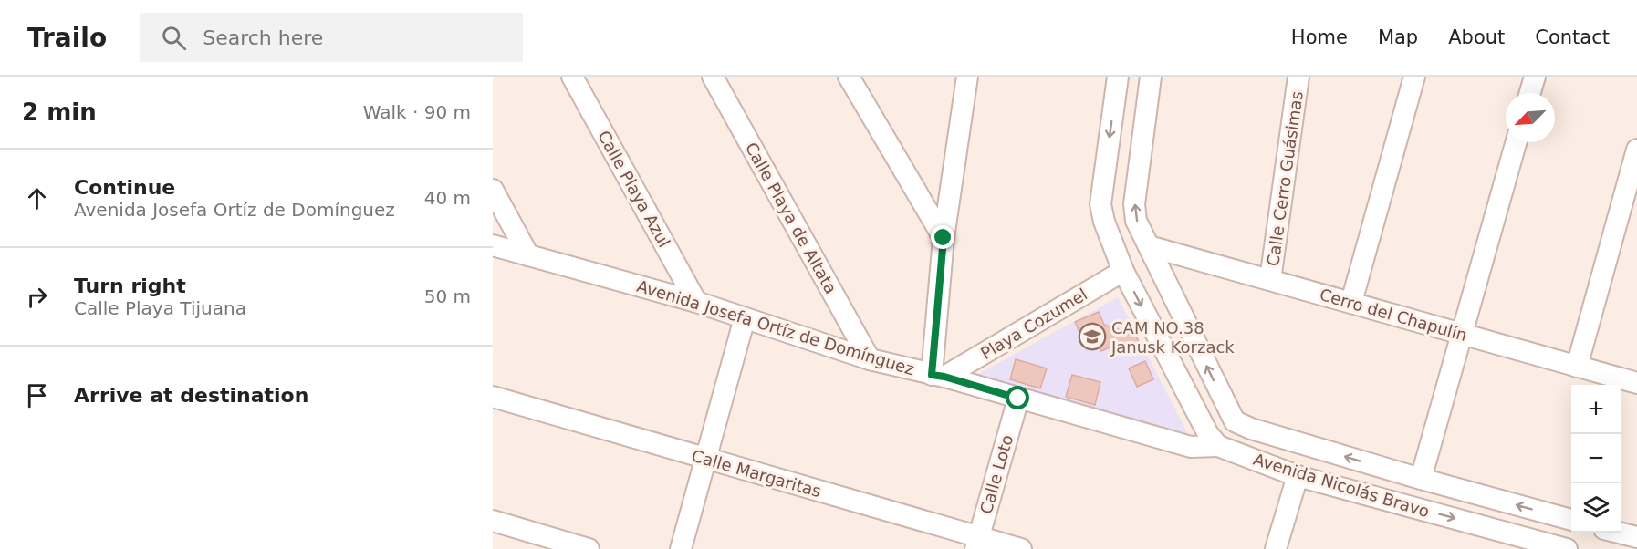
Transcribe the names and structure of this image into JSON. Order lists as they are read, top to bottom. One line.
{"streets":{"street":["Calle Cerro Guásimas","Calle Playa Azul","Calle Playa de Altata","Cerro del Chapulín","Playa Cozumel","Avenida Josefa Ortíz de Domínguez","Calle Margaritas","Calle Loto","Avenida Nicolás Bravo"]},"crossings":[["Calle Cerro Guásimas","Cerro del Chapulín"],["Calle Playa Azul","Avenida Josefa Ortíz de Domínguez"],["Calle Playa de Altata","Avenida Josefa Ortíz de Domínguez"],["Cerro del Chapulín","Avenida Nicolás Bravo"],["Playa Cozumel","Avenida Josefa Ortíz de Domínguez"],["Avenida Josefa Ortíz de Domínguez","Calle Loto"],["Avenida Josefa Ortíz de Domínguez","Avenida Nicolás Bravo"],["Calle Margaritas","Calle Loto"]],"places":{"school or university":["CAM NO.38 Janusk Korzack"]},"north":"bottom left","page":{"header":"Trailo","search":"Search here","nav":["Home","Map","About","Contact"],"heading":["2 min","Walk · 90 m"],"list":[["Continue","Avenida Josefa Ortíz de Domínguez","40 m"],["Turn right","Calle Playa Tijuana","50 m"],"Arrive at destination"],"map_buttons":["+","−"]}}
